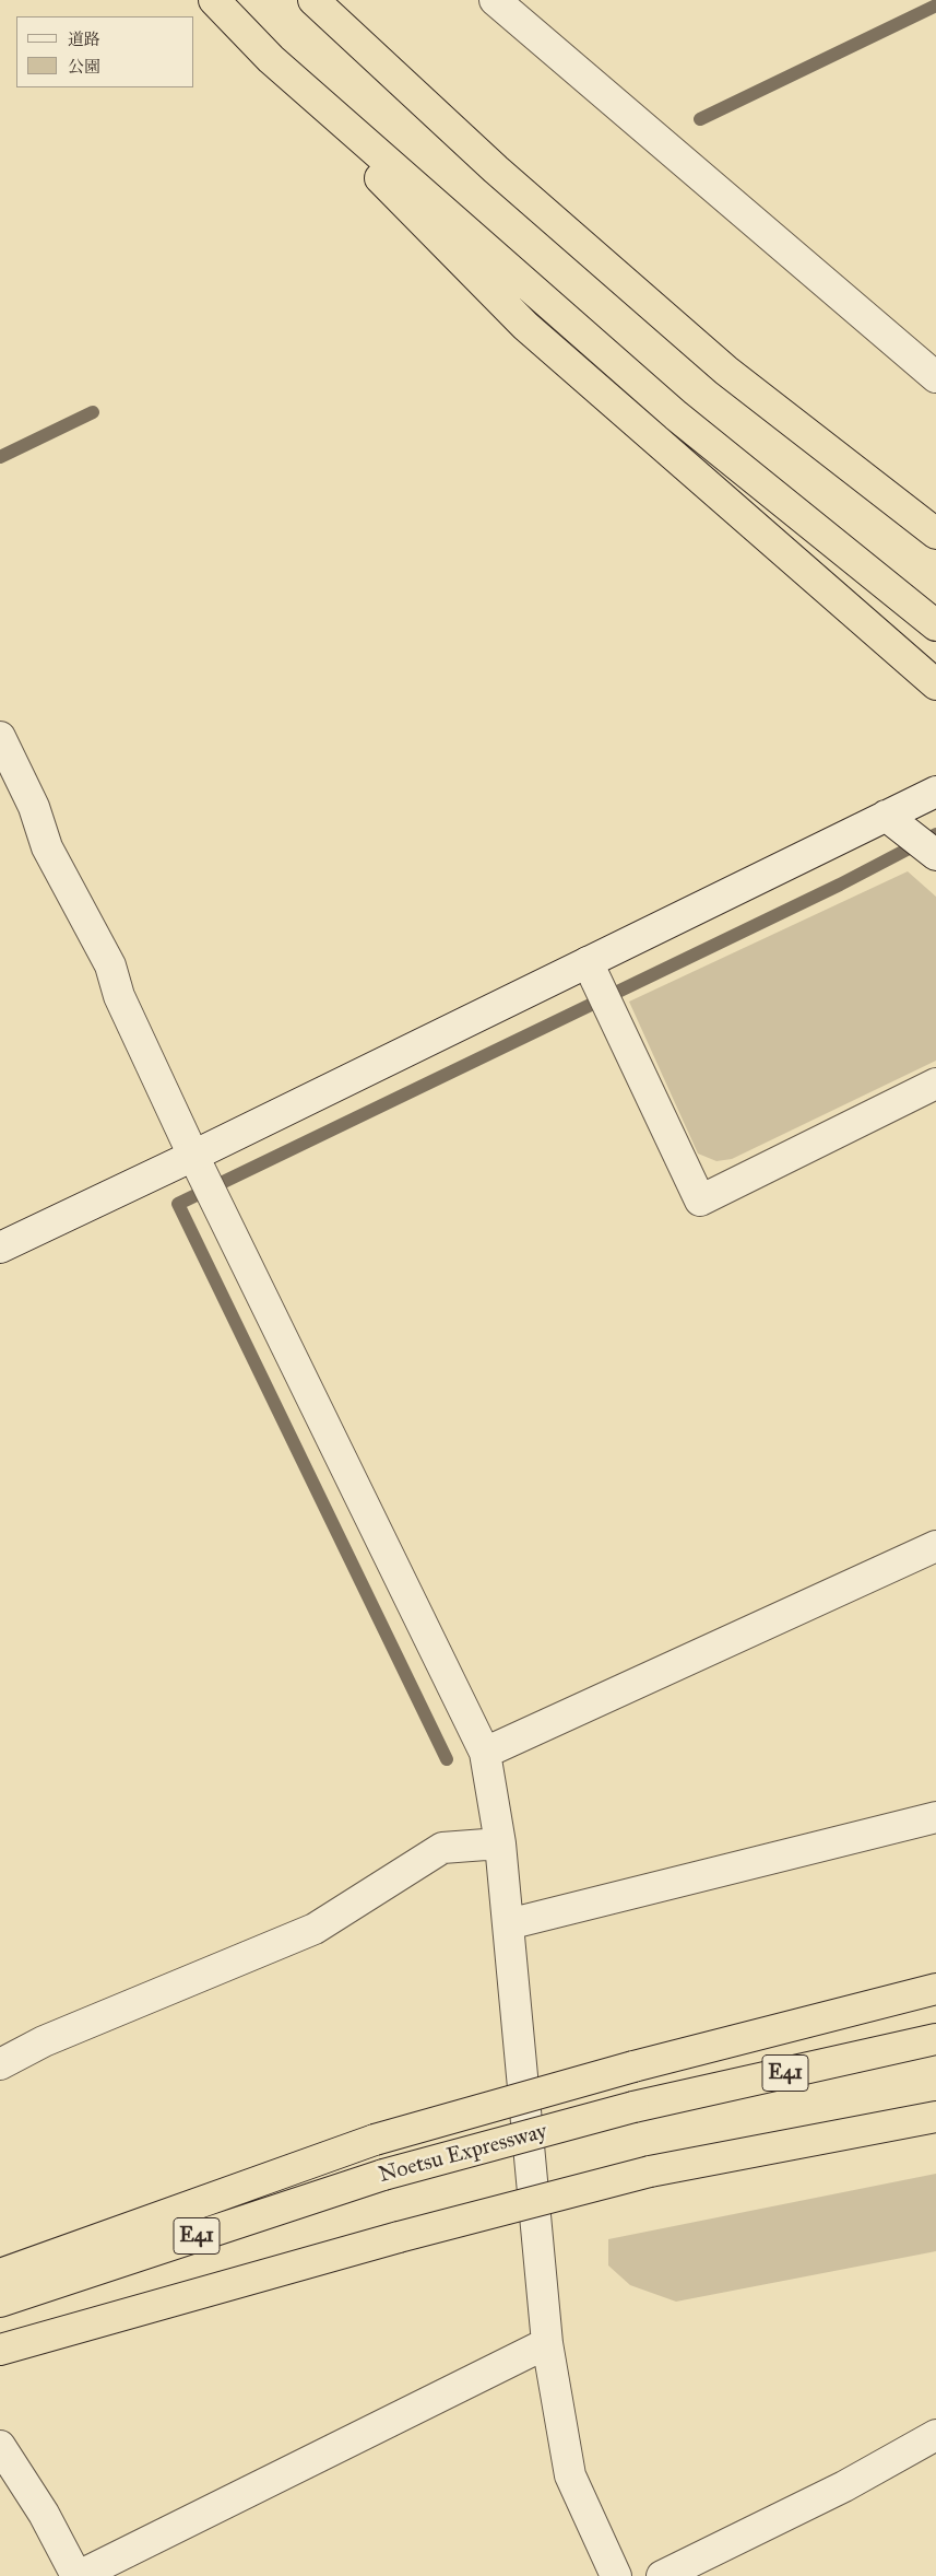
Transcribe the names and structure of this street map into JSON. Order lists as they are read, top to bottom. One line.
{"streets":{"highway":["E41","Noetsu Expressway"]},"legend":["道路","公園"]}
